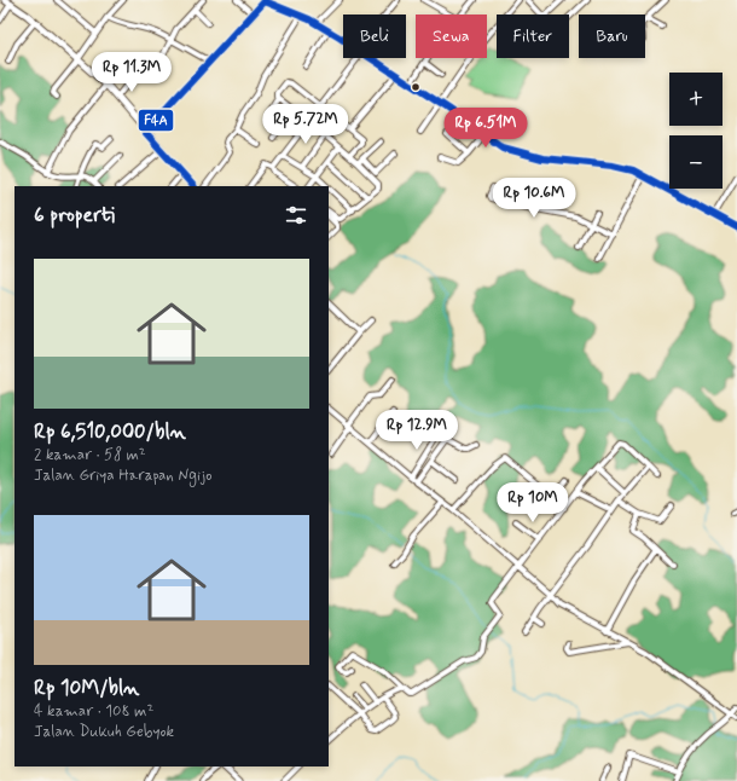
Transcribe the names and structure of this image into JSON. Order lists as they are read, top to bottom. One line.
{"lines":["transit line F4A"],"page":{"chip":["Beli","Sewa","Filter","Baru"],"price":["Rp 11.3M","Rp 5.72M","Rp 6.51M","Rp 10.6M","Rp 12.9M","Rp 10M"],"map_buttons":["+","−"],"heading":"6 properti","list":[{"name":"Rp 6,510,000/bln","note":"2 kamar · 58 m² · Jalan Griya Harapan Ngijo"},{"name":"Rp 10M/bln","note":"4 kamar · 108 m² · Jalan Dukuh Gebyok"}]}}
